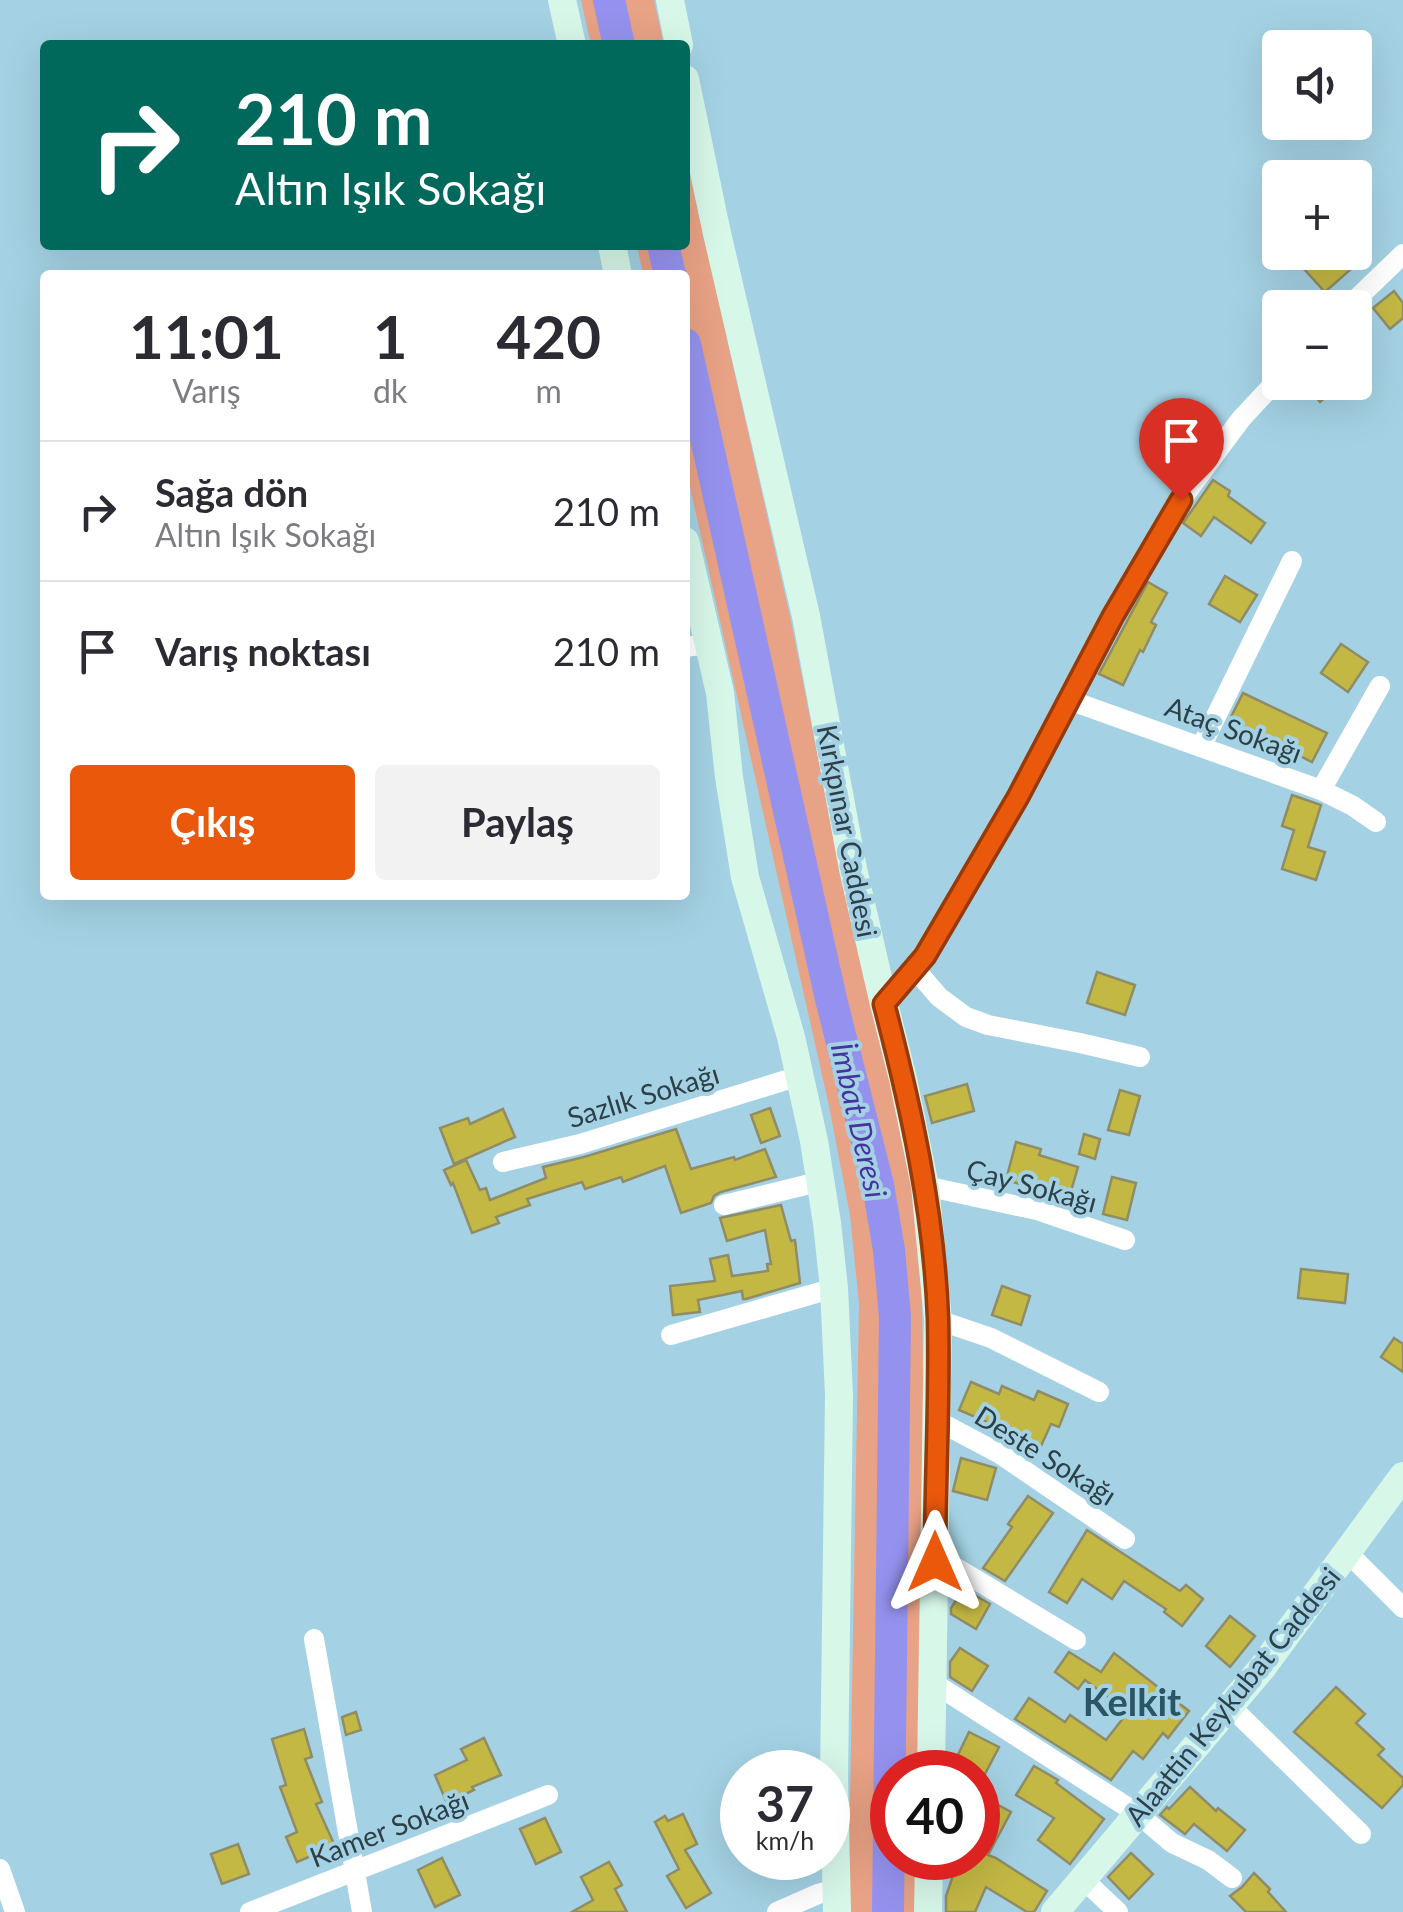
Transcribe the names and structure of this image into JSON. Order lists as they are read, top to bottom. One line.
{"streets":{"street":["Ataç Sokağı","Kırkpınar Caddesi","Sazlık Sokağı","Çay Sokağı","Deste Sokağı","Alaattin Keykubat Caddesi","Kamer Sokağı"]},"crossings":[["Kırkpınar Caddesi","Çay Sokağı"],["Kırkpınar Caddesi","Deste Sokağı"]],"districts":["Kelkit"],"water":["İmbat Deresi"],"page":{"map_buttons":["+","−"],"turn":["210 m","Altın Işık Sokağı"],"eta":["11:01","Varış","1","dk","420","m"],"list":[{"name":"Sağa dön","note":"Altın Işık Sokağı","value":"210 m"},{"name":"Varış noktası","value":"210 m"}],"buttons":["Çıkış","Paylaş"],"speed":"37 km/h","limit":"40"}}
